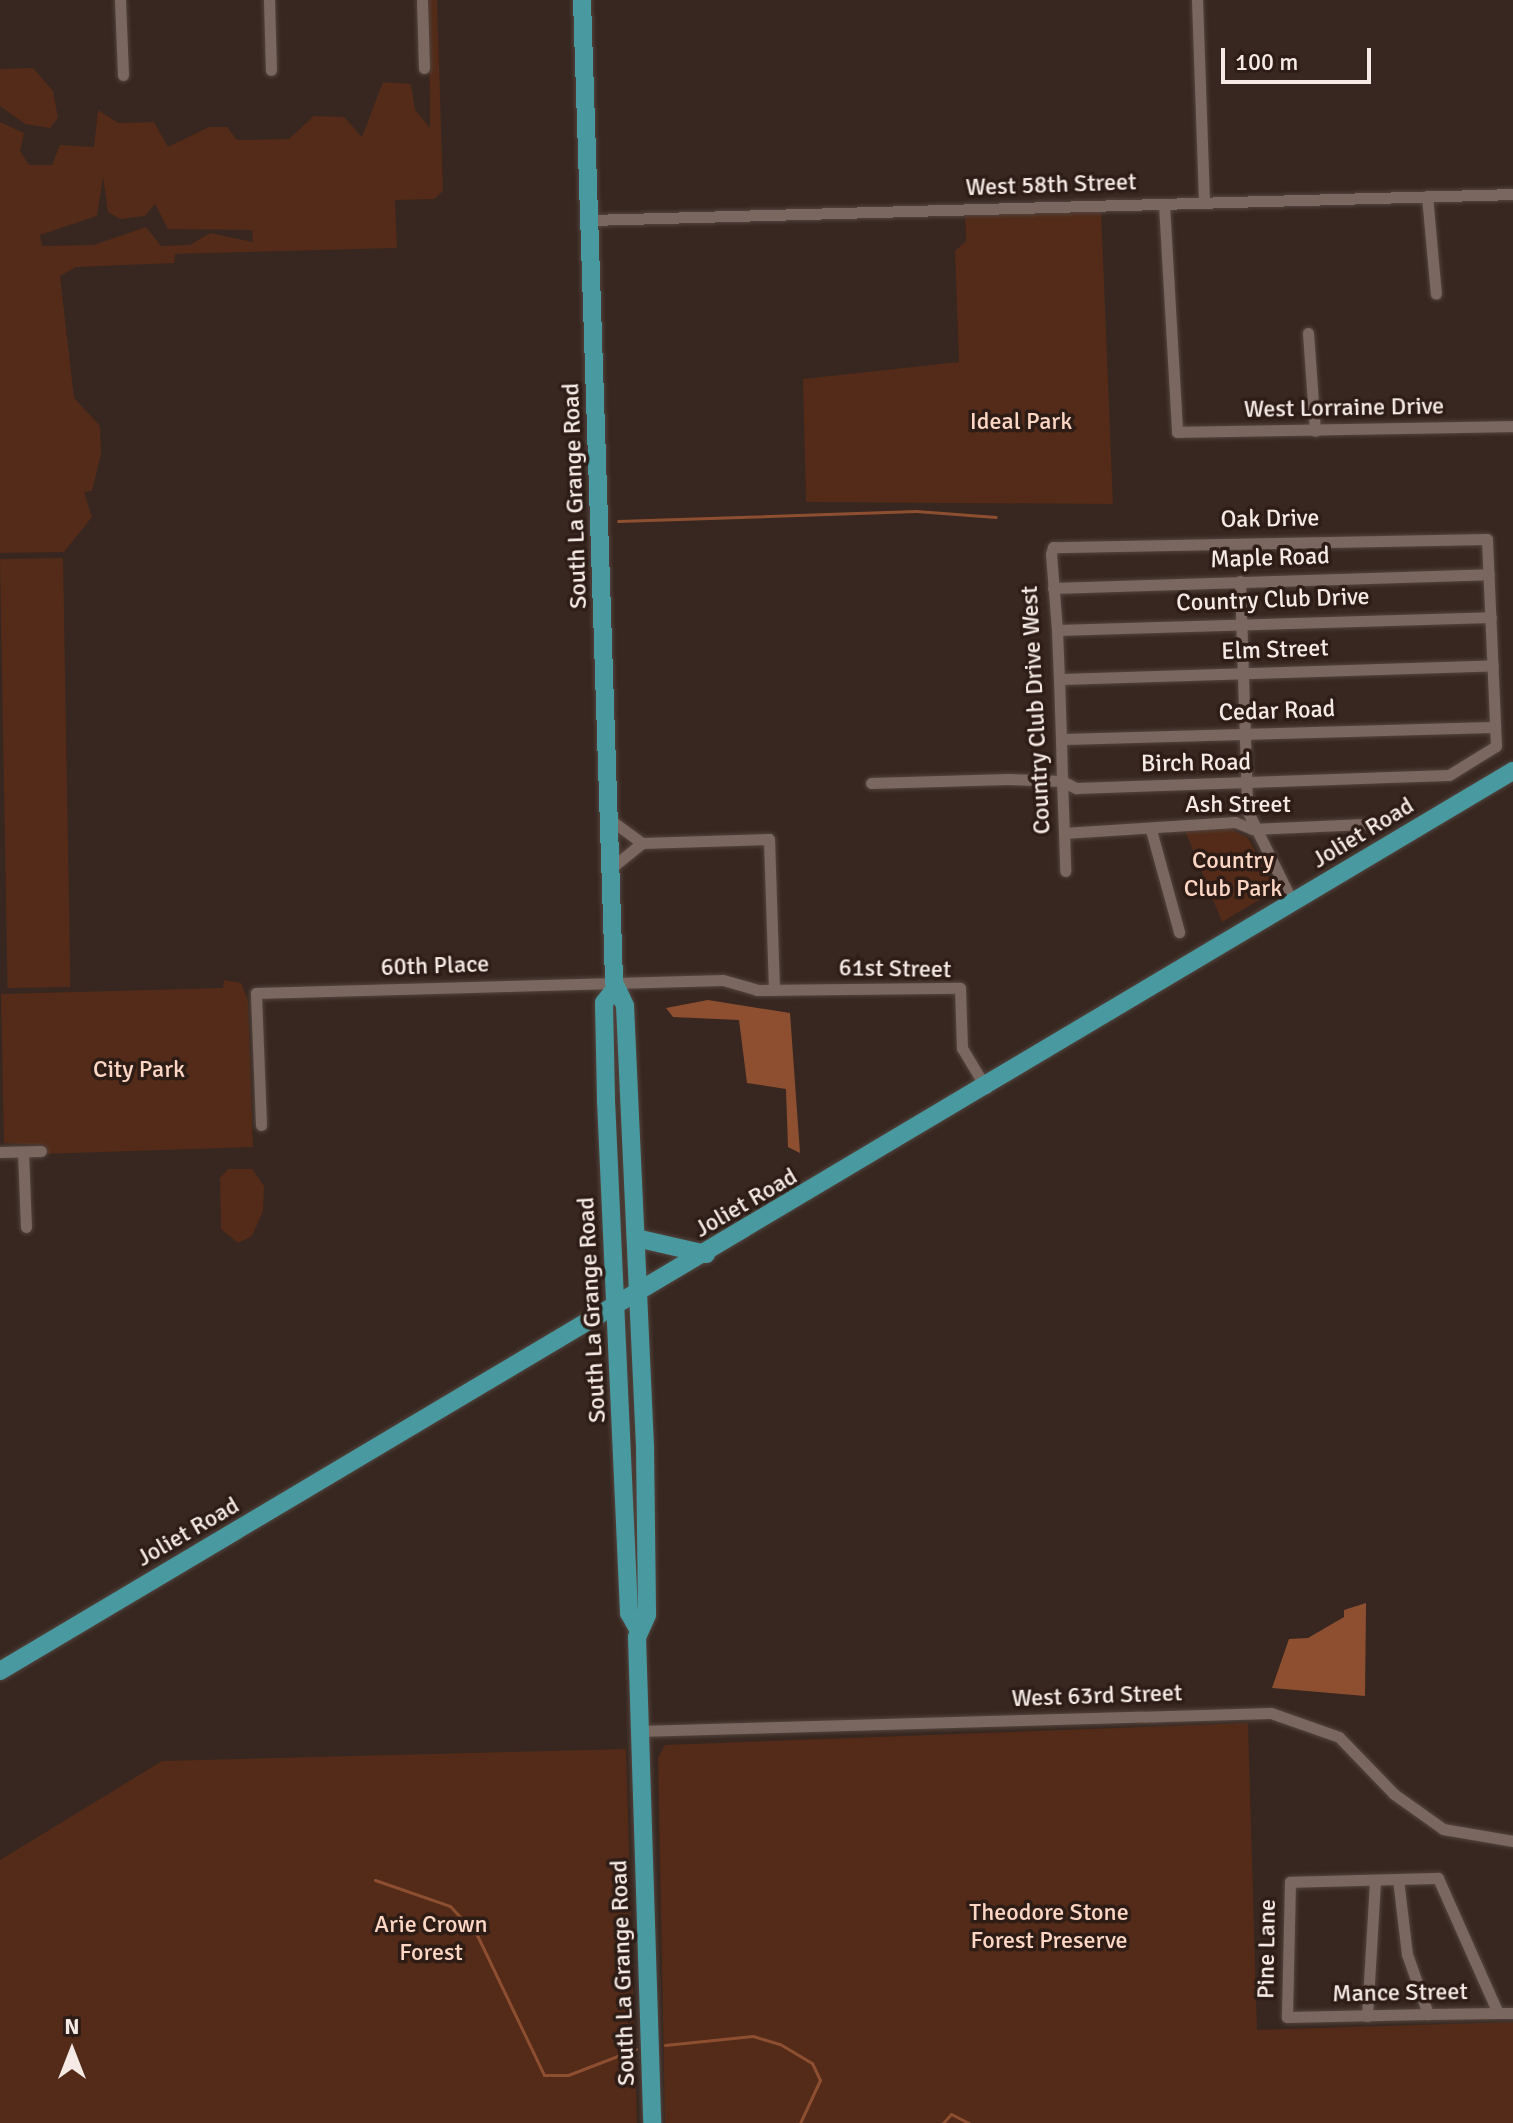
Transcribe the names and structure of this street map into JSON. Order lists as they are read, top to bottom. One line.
{"streets":{"main road":["South La Grange Road","Joliet Road"],"street":["West 58th Street","West Lorraine Drive","Oak Drive","Maple Road","Country Club Drive","Elm Street","Country Club Drive West","Cedar Road","Birch Road","Ash Street","60th Place","61st Street","West 63rd Street","Pine Lane","Mance Street"]},"crossings":[["West 58th Street","West Lorraine Drive"],["West 58th Street","South La Grange Road"],["South La Grange Road","Joliet Road"],["South La Grange Road","60th Place"],["South La Grange Road","61st Street"],["South La Grange Road","West 63rd Street"],["Oak Drive","Maple Road"],["Oak Drive","Country Club Drive West"],["Maple Road","Country Club Drive West"],["Country Club Drive","Country Club Drive West"],["Elm Street","Country Club Drive West"],["Country Club Drive West","Cedar Road"],["Country Club Drive West","Birch Road"],["Country Club Drive West","Ash Street"],["Cedar Road","Birch Road"],["Joliet Road","61st Street"],["60th Place","61st Street"],["Pine Lane","Mance Street"]],"parks":["Ideal Park","Country Club Park","City Park","Theodore Stone Forest Preserve","Arie Crown Forest"],"scale_bar":"100 m","north":"top"}
